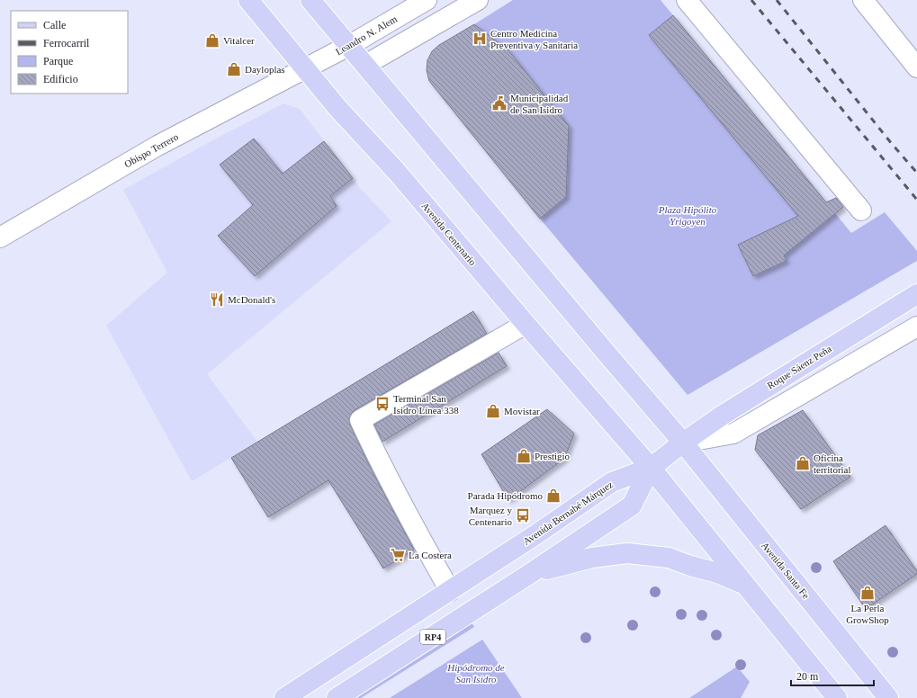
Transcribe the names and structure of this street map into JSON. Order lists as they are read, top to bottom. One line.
{"streets":{"main road":["Avenida Centenario","Roque Sáenz Peña","Avenida Bernabé Márquez","Avenida Santa Fe","RP4"],"street":["Leandro N. Alem","Obispo Terrero"]},"crossings":[["Leandro N. Alem","Obispo Terrero"],["Leandro N. Alem","Avenida Centenario"],["Obispo Terrero","Avenida Centenario"],["Avenida Centenario","Roque Sáenz Peña"],["Avenida Centenario","Avenida Bernabé Márquez"],["Avenida Centenario","RP4"],["Roque Sáenz Peña","Avenida Bernabé Márquez"],["Roque Sáenz Peña","Avenida Santa Fe"],["Roque Sáenz Peña","RP4"],["Avenida Bernabé Márquez","RP4"]],"parks":["Plaza Hipólito Yrigoyen","Hipódromo de San Isidro"],"places":{"hospital":["Centro Medicina Preventiva y Sanitaria"],"shop":["Vitalcer","Dayloplas","Movistar","Prestigio","Oficina territorial","Parada Hipódromo","La Perla GrowShop"],"public building":["Municipalidad de San Isidro"],"restaurant":["McDonald's"],"bus stop":["Terminal San Isidro Línea 338","Marquez y Centenario"],"supermarket":["La Costera"]},"legend":["Calle","Ferrocarril","Parque","Edificio"],"scale_bar":"20 m"}
